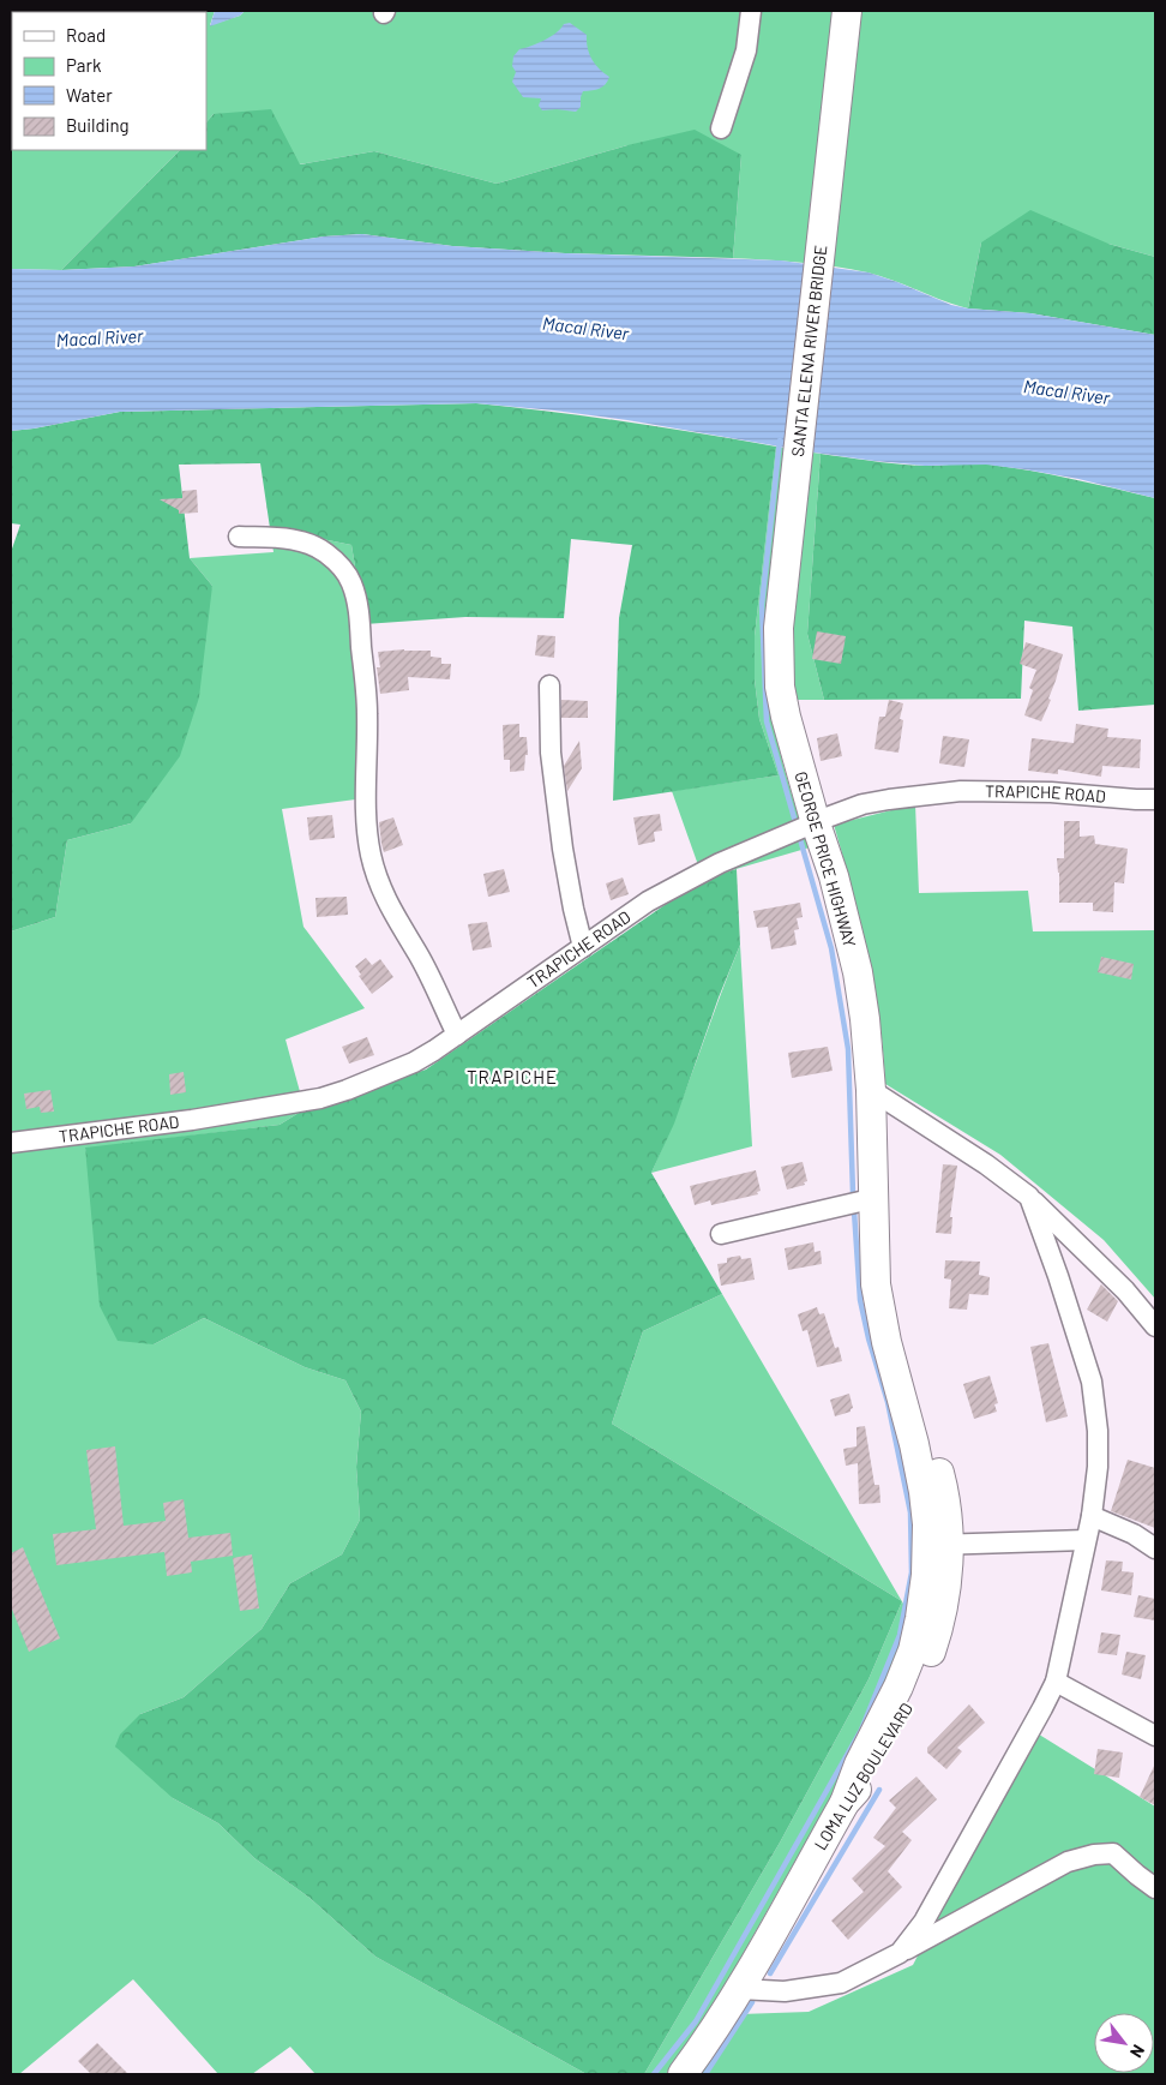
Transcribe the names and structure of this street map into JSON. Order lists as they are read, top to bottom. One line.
{"streets":{"highway":["SANTA ELENA RIVER BRIDGE","GEORGE PRICE HIGHWAY","LOMA LUZ BOULEVARD"],"street":["TRAPICHE ROAD"]},"crossings":[["SANTA ELENA RIVER BRIDGE","GEORGE PRICE HIGHWAY"],["TRAPICHE ROAD","GEORGE PRICE HIGHWAY"],["GEORGE PRICE HIGHWAY","LOMA LUZ BOULEVARD"]],"districts":["TRAPICHE"],"water":["Macal River"],"legend":["Road","Park","Water","Building"],"north":"bottom right"}
